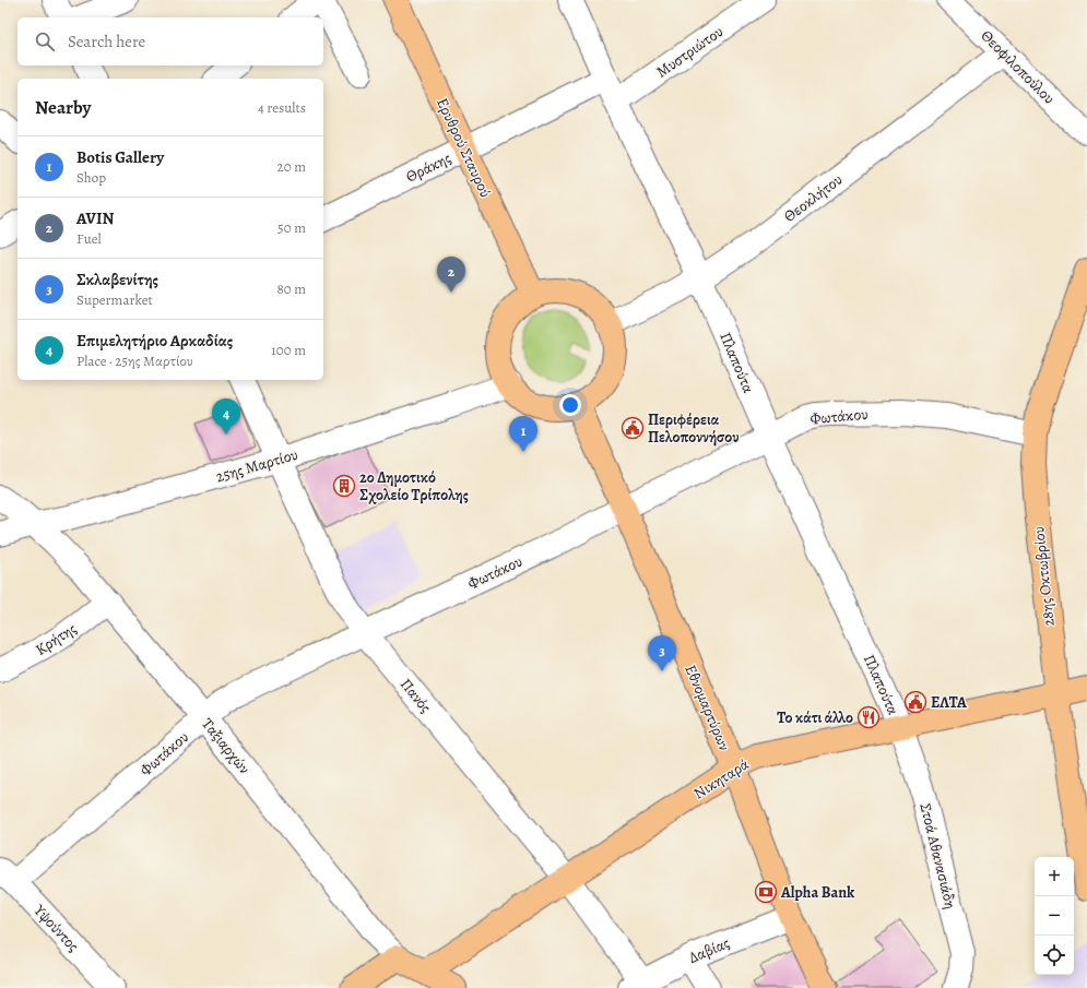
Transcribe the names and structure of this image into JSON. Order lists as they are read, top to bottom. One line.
{"streets":{"main road":["Ερυθρού Σταυρού","28ης Οκτωβρίου","Εθνομαρτύρων","Ταξιαρχών","Νικηταρά"],"street":["Μυστριώτου","Θεοφιλοπούλου","Θράκης","Θεοκλήτου","Πλαπούτα","Φωτάκου","25ης Μαρτίου","Κρήτης","Πανός","Στοά Αθανασιάδη","Υψούντος","Δαβίας"]},"crossings":[["Μυστριώτου","Πλαπούτα"],["Θεοφιλοπούλου","Θεοκλήτου"],["Ερυθρού Σταυρού","Θράκης"],["Ερυθρού Σταυρού","Θεοκλήτου"],["Ερυθρού Σταυρού","25ης Μαρτίου"],["Ερυθρού Σταυρού","Εθνομαρτύρων"],["Θράκης","Πλαπούτα"],["Θεοκλήτου","Πλαπούτα"],["Θεοκλήτου","25ης Μαρτίου"],["Θεοκλήτου","Εθνομαρτύρων"],["Πλαπούτα","Φωτάκου"],["Πλαπούτα","Νικηταρά"],["Πλαπούτα","Στοά Αθανασιάδη"],["Φωτάκου","28ης Οκτωβρίου"],["Φωτάκου","Πανός"],["Φωτάκου","Εθνομαρτύρων"],["Φωτάκου","Ταξιαρχών"],["Φωτάκου","Υψούντος"],["25ης Μαρτίου","Πανός"],["25ης Μαρτίου","Εθνομαρτύρων"],["25ης Μαρτίου","Ταξιαρχών"],["28ης Οκτωβρίου","Νικηταρά"],["Κρήτης","Ταξιαρχών"],["Πανός","Νικηταρά"],["Πανός","Δαβίας"],["Εθνομαρτύρων","Νικηταρά"],["Εθνομαρτύρων","Δαβίας"],["Ταξιαρχών","Νικηταρά"],["Νικηταρά","Στοά Αθανασιάδη"]],"places":{"public building":["Περιφέρεια Πελοποννήσου","ΕΛΤΑ"],"building":["2ο Δημοτικό Σχολείο Τρίπολης"],"restaurant":["Το κάτι άλλο"],"bank":["Alpha Bank"]},"page":{"search":"Search here","heading":["Nearby","4 results"],"list":[{"mark":"1","name":"Botis Gallery","note":"Shop","value":"20 m"},{"mark":"2","name":"AVIN","note":"Fuel","value":"50 m"},{"mark":"3","name":"Σκλαβενίτης","note":"Supermarket","value":"80 m"},{"mark":"4","name":"Επιμελητήριο Αρκαδίας","note":"Place · 25ης Μαρτίου","value":"100 m"}],"pins":["2","4","1","3"],"map_buttons":["+","−"]}}
